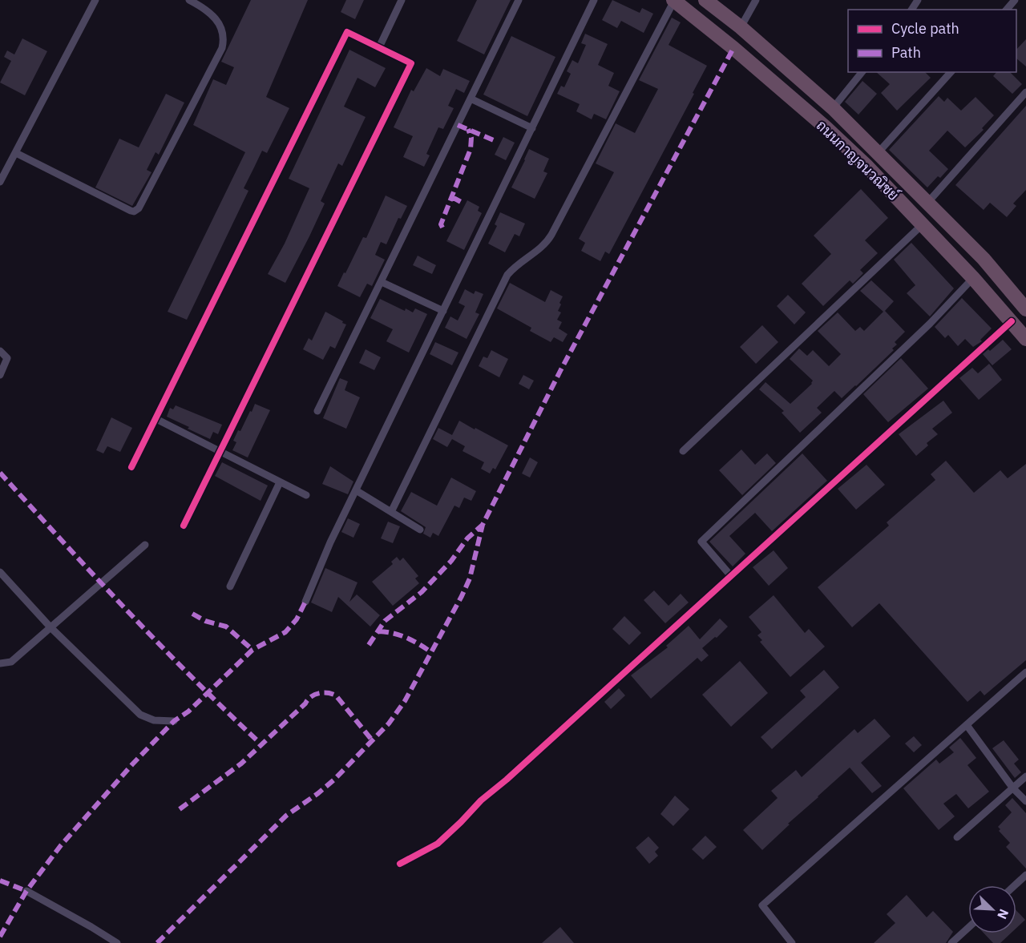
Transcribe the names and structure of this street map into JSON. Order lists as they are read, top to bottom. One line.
{"streets":{"highway":["ถนนกาญจนวณิชย์"]},"legend":["Cycle path","Path"],"north":"bottom right"}
